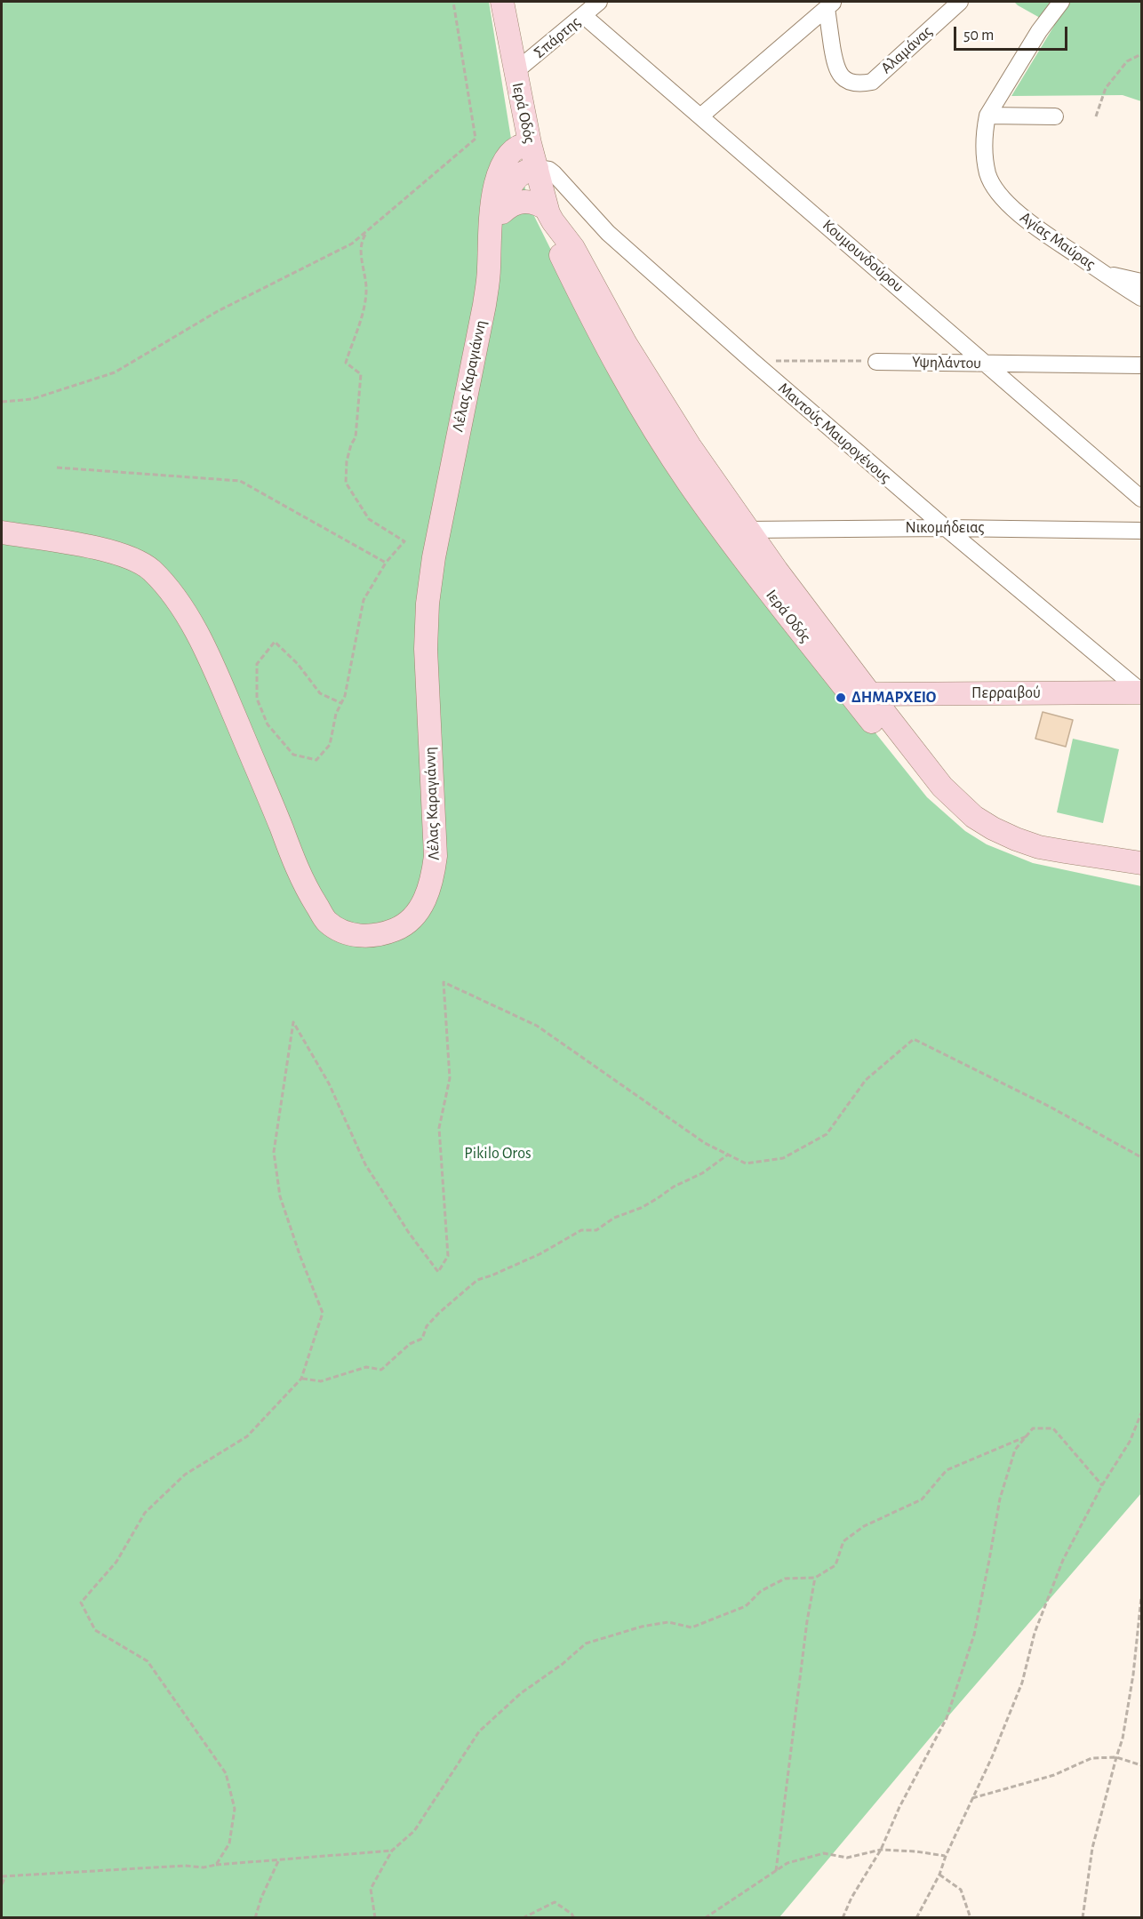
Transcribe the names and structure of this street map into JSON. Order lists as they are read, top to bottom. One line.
{"streets":{"main road":["Ιερά Οδός","Λέλας Καραγιάννη","Περραιβού"],"street":["Σπάρτης","Αλαμάνας","Αγίας Μαύρας","Κουμουνδούρου","Υψηλάντου","Μαντούς Μαυρογένους","Νικομήδειας"]},"crossings":[["Σπάρτης","Ιερά Οδός"],["Σπάρτης","Κουμουνδούρου"],["Ιερά Οδός","Λέλας Καραγιάννη"],["Ιερά Οδός","Μαντούς Μαυρογένους"],["Ιερά Οδός","Νικομήδειας"],["Ιερά Οδός","Περραιβού"],["Κουμουνδούρου","Υψηλάντου"],["Λέλας Καραγιάννη","Μαντούς Μαυρογένους"],["Μαντούς Μαυρογένους","Νικομήδειας"],["Μαντούς Μαυρογένους","Περραιβού"]],"parks":["Pikilo Oros"],"places":["ΔΗΜΑΡΧΕΙΟ"],"scale_bar":"50 m"}
